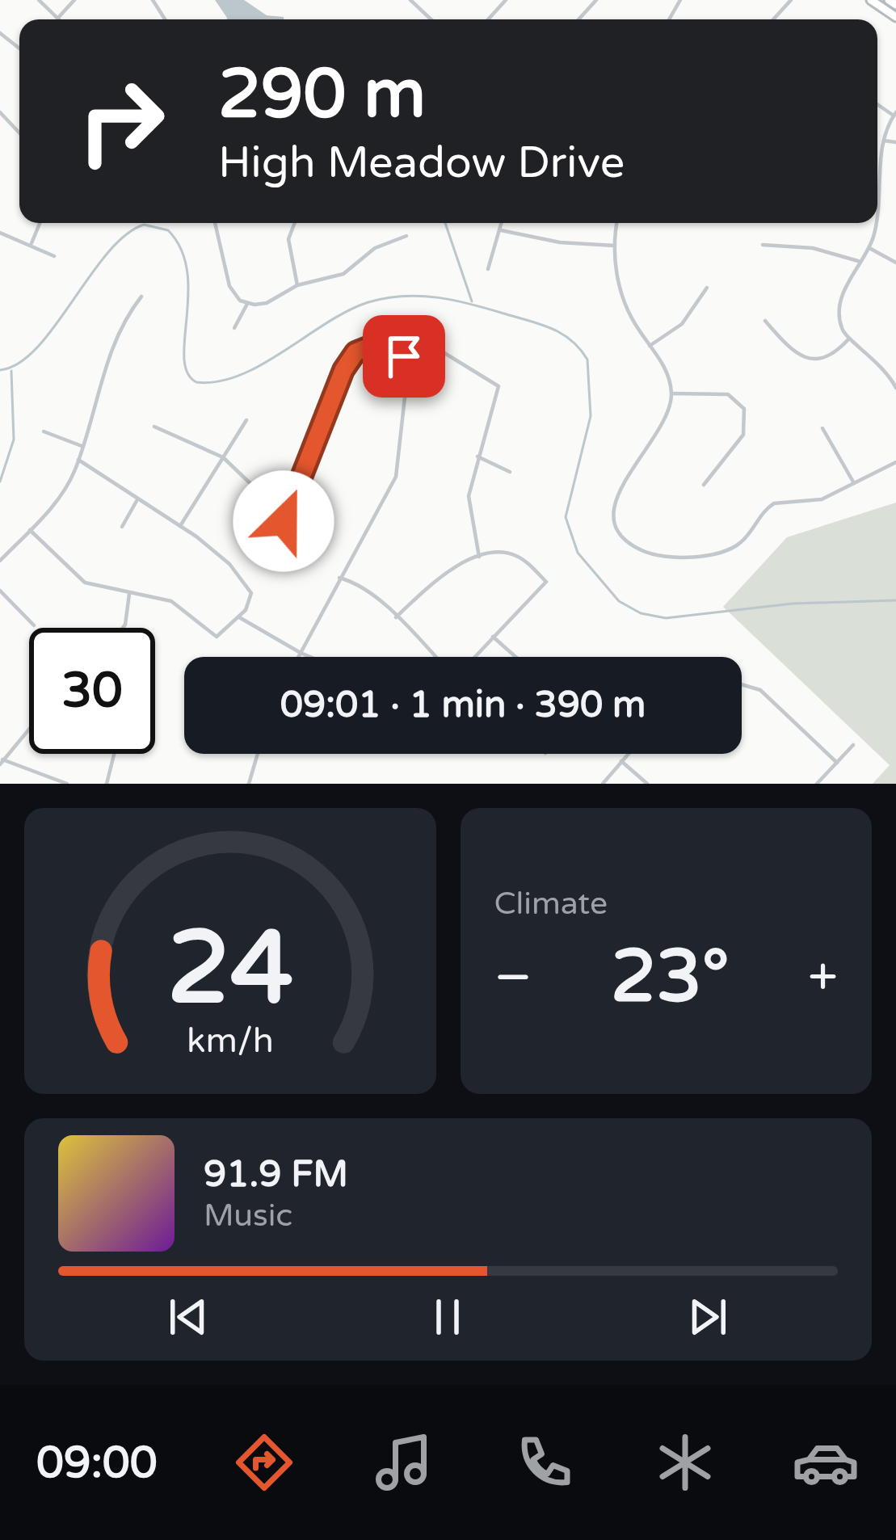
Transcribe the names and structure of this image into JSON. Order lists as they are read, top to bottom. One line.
{"page":{"turn":["290 m","High Meadow Drive"],"limit":"30","trip":"09:01 · 1 min · 390 m","tile":"Climate","heat":["−","23°","+"],"song":["91.9 FM","Music"],"tabs":"09:00","gauge":["24","km/h"]}}
